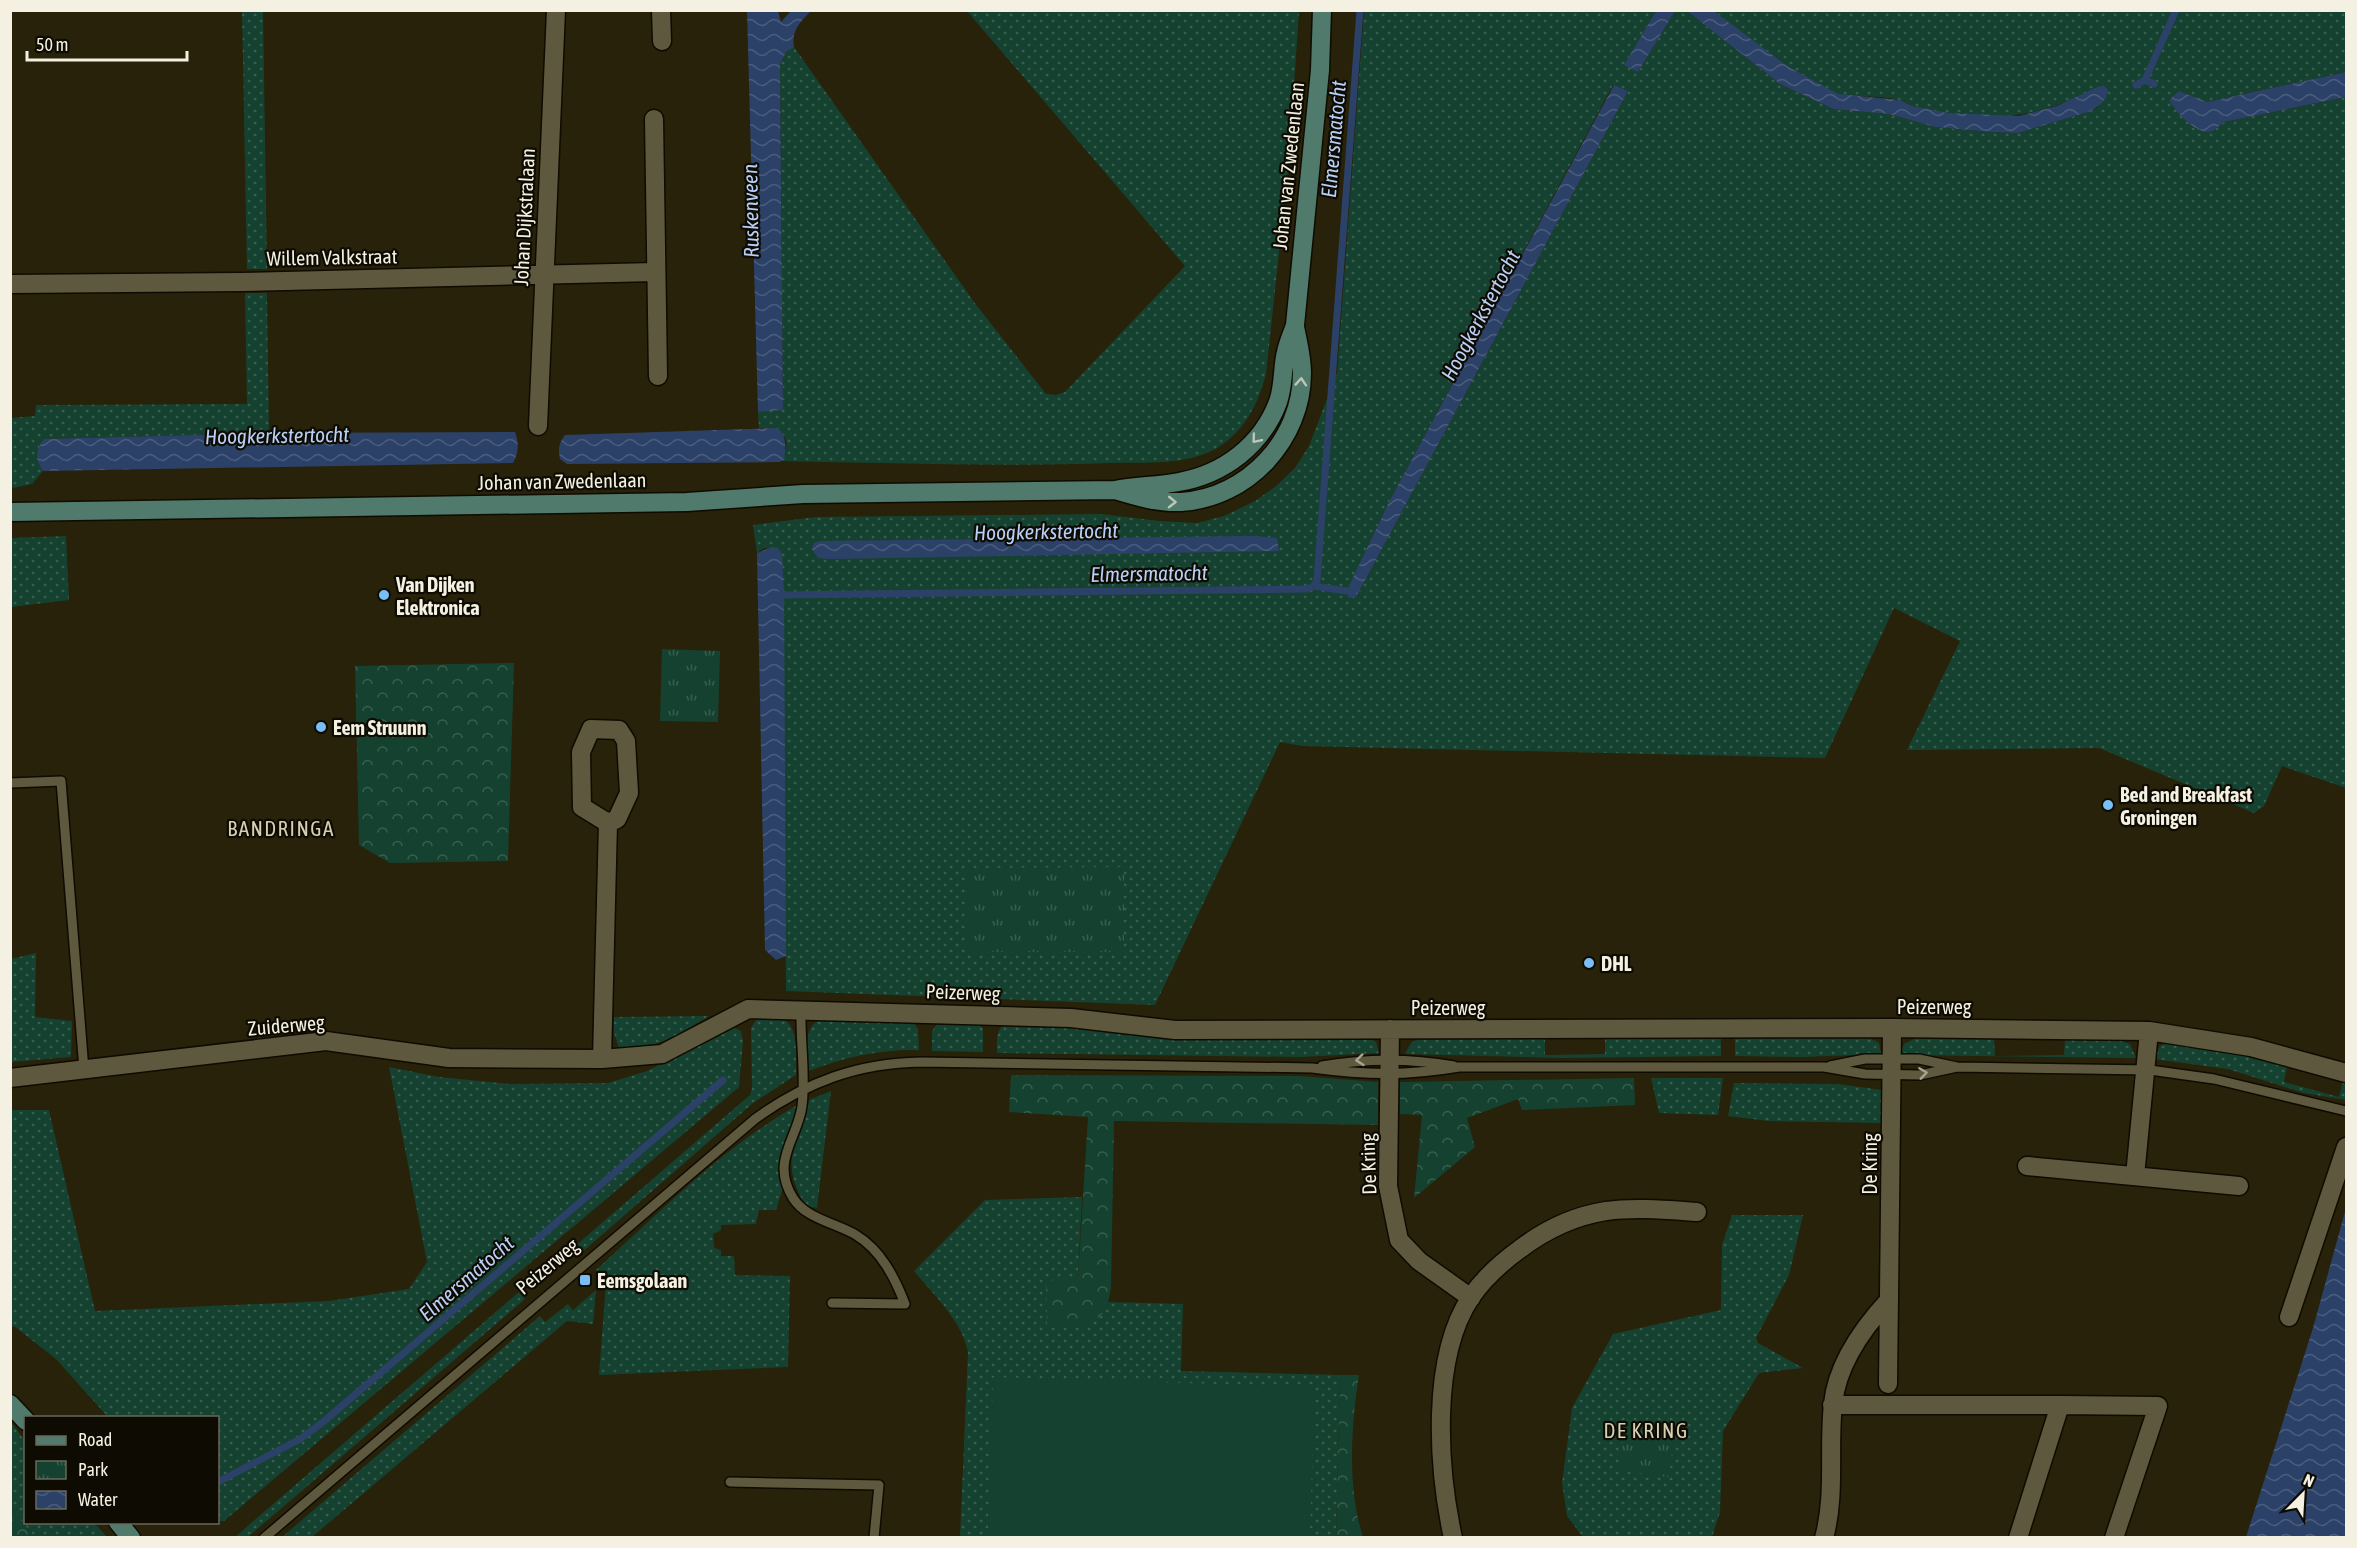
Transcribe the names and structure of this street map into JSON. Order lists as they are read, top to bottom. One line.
{"streets":{"main road":["Johan van Zwedenlaan"],"street":["Johan Dijkstralaan","Willem Valkstraat","Peizerweg","Zuiderweg","De Kring"]},"crossings":[["Johan Dijkstralaan","Willem Valkstraat"],["Peizerweg","Zuiderweg"],["Peizerweg","De Kring"]],"districts":["BANDRINGA","DE KRING"],"water":["Elmersmatocht","Ruskenveen","Hoogkerkstertocht"],"places":{"other":["Van Dijken Elektronica","Eem Struunn","Bed and Breakfast Groningen","DHL"],"transit":["Eemsgolaan"]},"legend":["Road","Park","Water"],"scale_bar":"50 m","north":"top right"}
